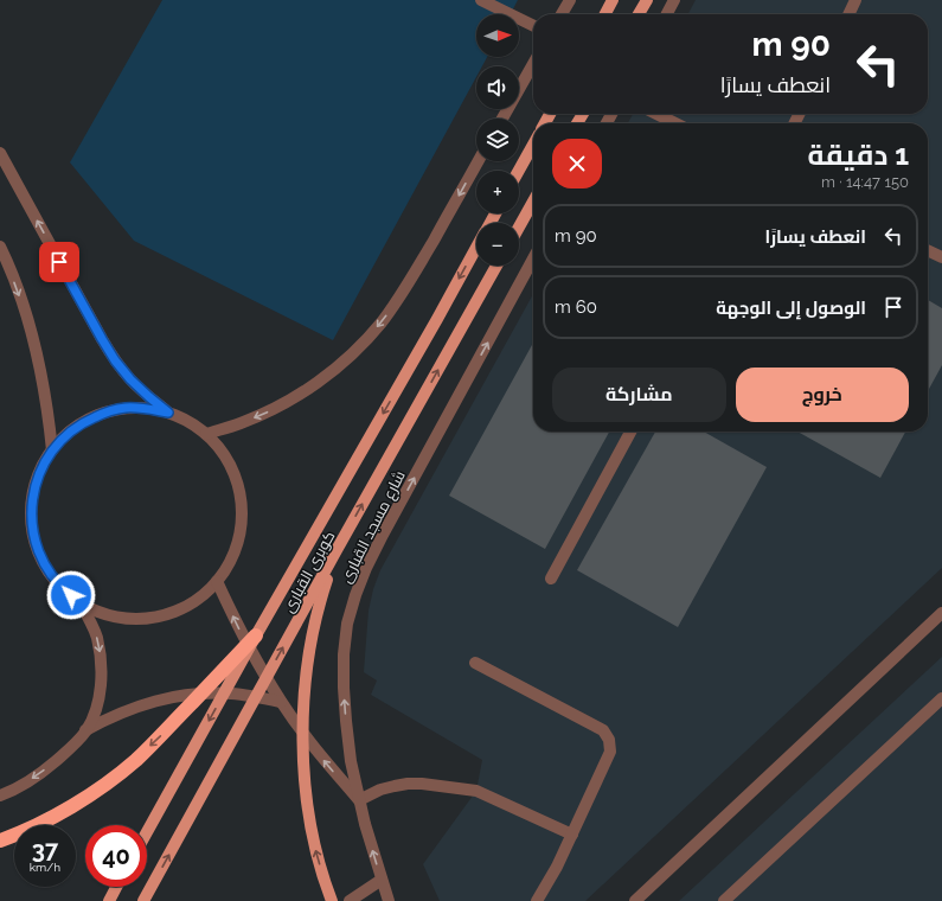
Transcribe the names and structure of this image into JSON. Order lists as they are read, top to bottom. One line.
{"streets":{"main road":["كوبرى القبارى"],"street":["شارع مسجد القبارى"]},"one_way":["شارع مسجد القبارى"],"north":"right","page":{"map_buttons":["+","−"],"turn":["90 m","انعطف يسارًا"],"heading":["1 دقيقة","150 m · 14:47"],"list":[{"name":"انعطف يسارًا","value":"90 m"},{"name":"الوصول إلى الوجهة","value":"60 m"}],"buttons":["خروج","مشاركة"],"speed":"37 km/h","limit":"40"}}
